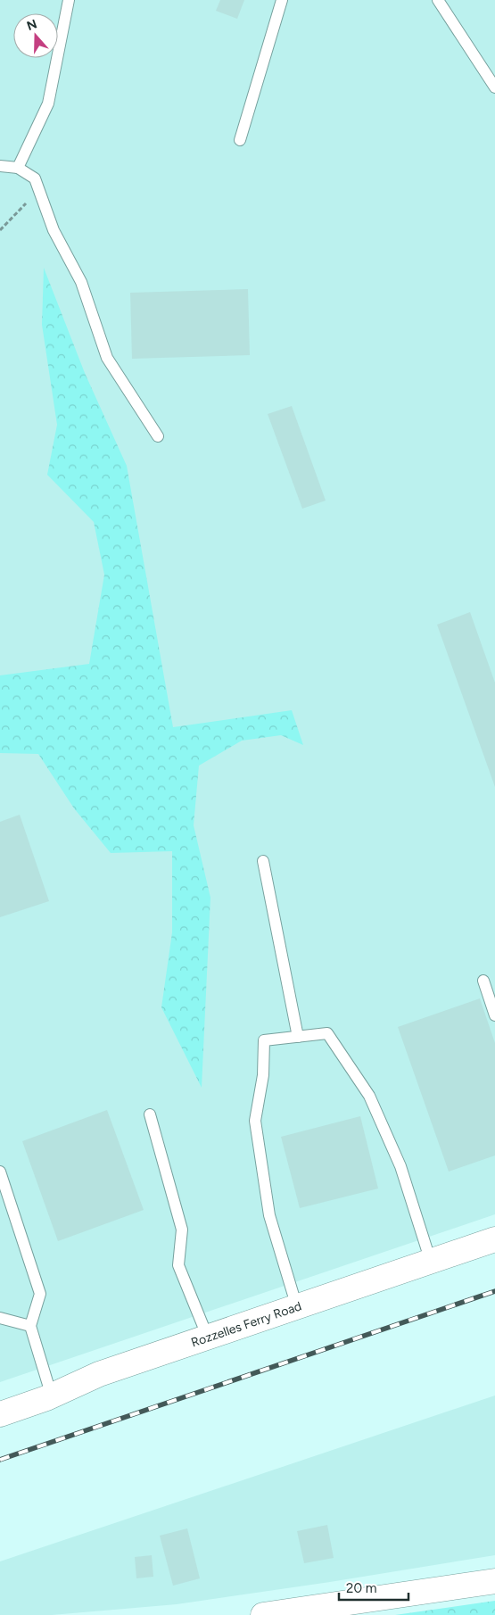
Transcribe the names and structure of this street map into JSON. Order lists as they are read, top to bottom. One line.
{"streets":{"street":["Rozzelles Ferry Road"]},"scale_bar":"20 m","north":"top"}
